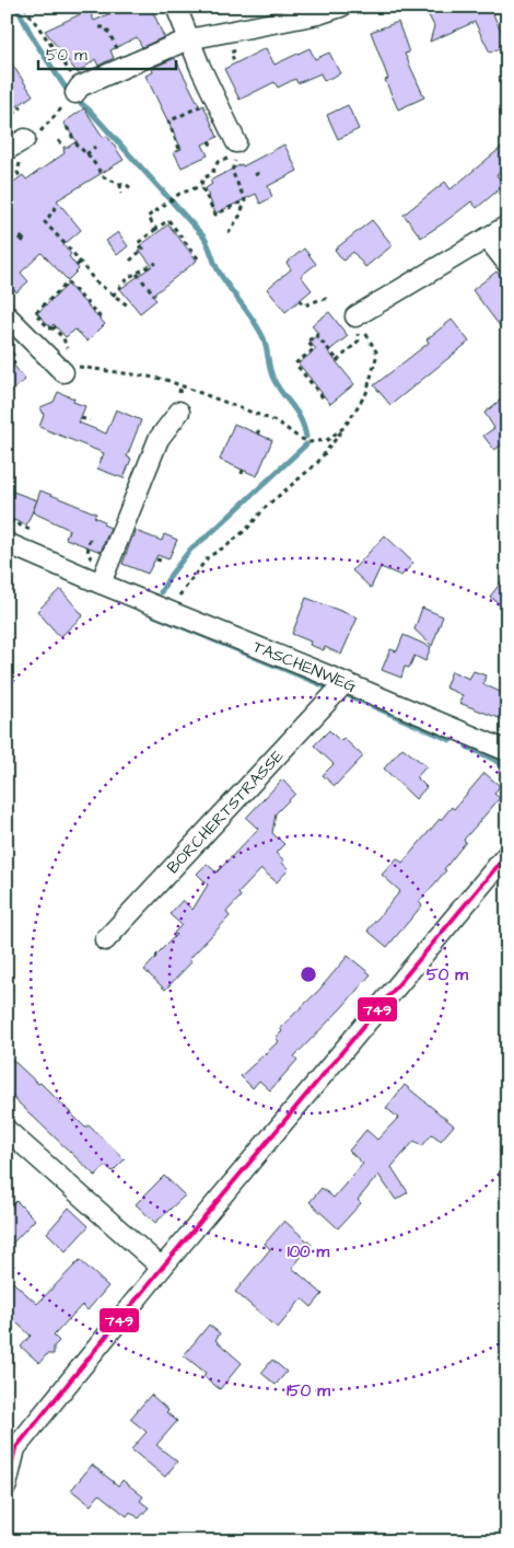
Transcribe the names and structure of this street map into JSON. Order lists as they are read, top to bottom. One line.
{"streets":{"street":["TASCHENWEG","BORCHERTSTRASSE"]},"crossings":[["TASCHENWEG","BORCHERTSTRASSE"]],"lines":["transit line 749"],"scale_bar":"50 m","rings":["50 m","100 m","150 m"]}
